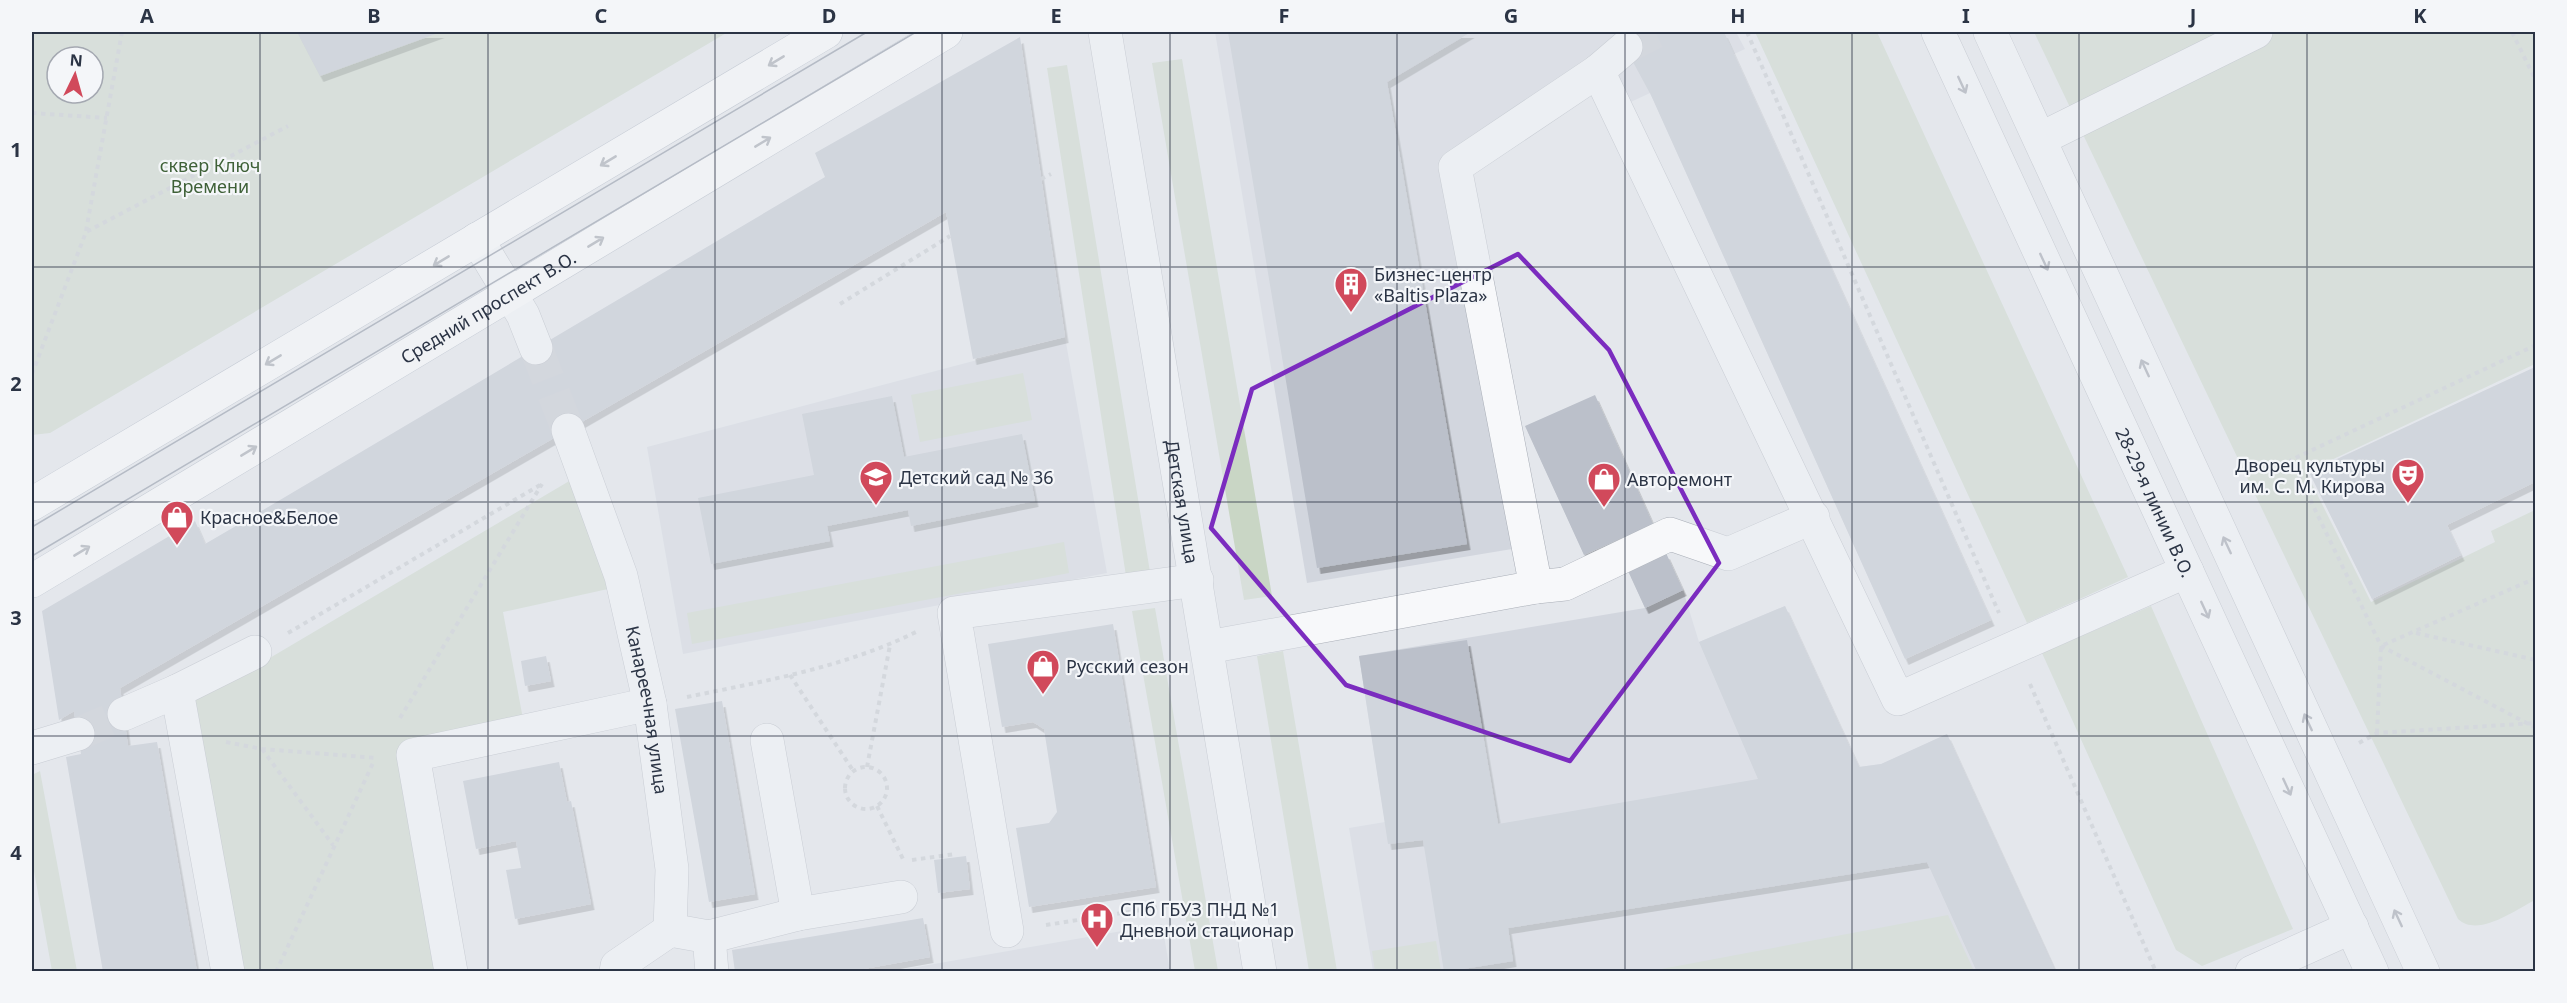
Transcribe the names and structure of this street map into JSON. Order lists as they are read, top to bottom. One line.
{"streets":{"main road":["Средний проспект В.О."],"street":["Детская улица","28-29-я линии В.О.","Канареечная улица"]},"parks":["сквер Ключ Времени"],"places":{"building":["Бизнес-центр «Baltis Plaza»"],"theatre":["Дворец культуры им. С. М. Кирова"],"school or university":["Детский сад № 36"],"shop":["Авторемонт","Красное&Белое","Русский сезон"],"hospital":["СПб ГБУЗ ПНД №1 Дневной стационар"]},"north":"top","grid":{"columns":["A","B","C","D","E","F","G","H","I","J","K"],"rows":["1","2","3","4"]}}
